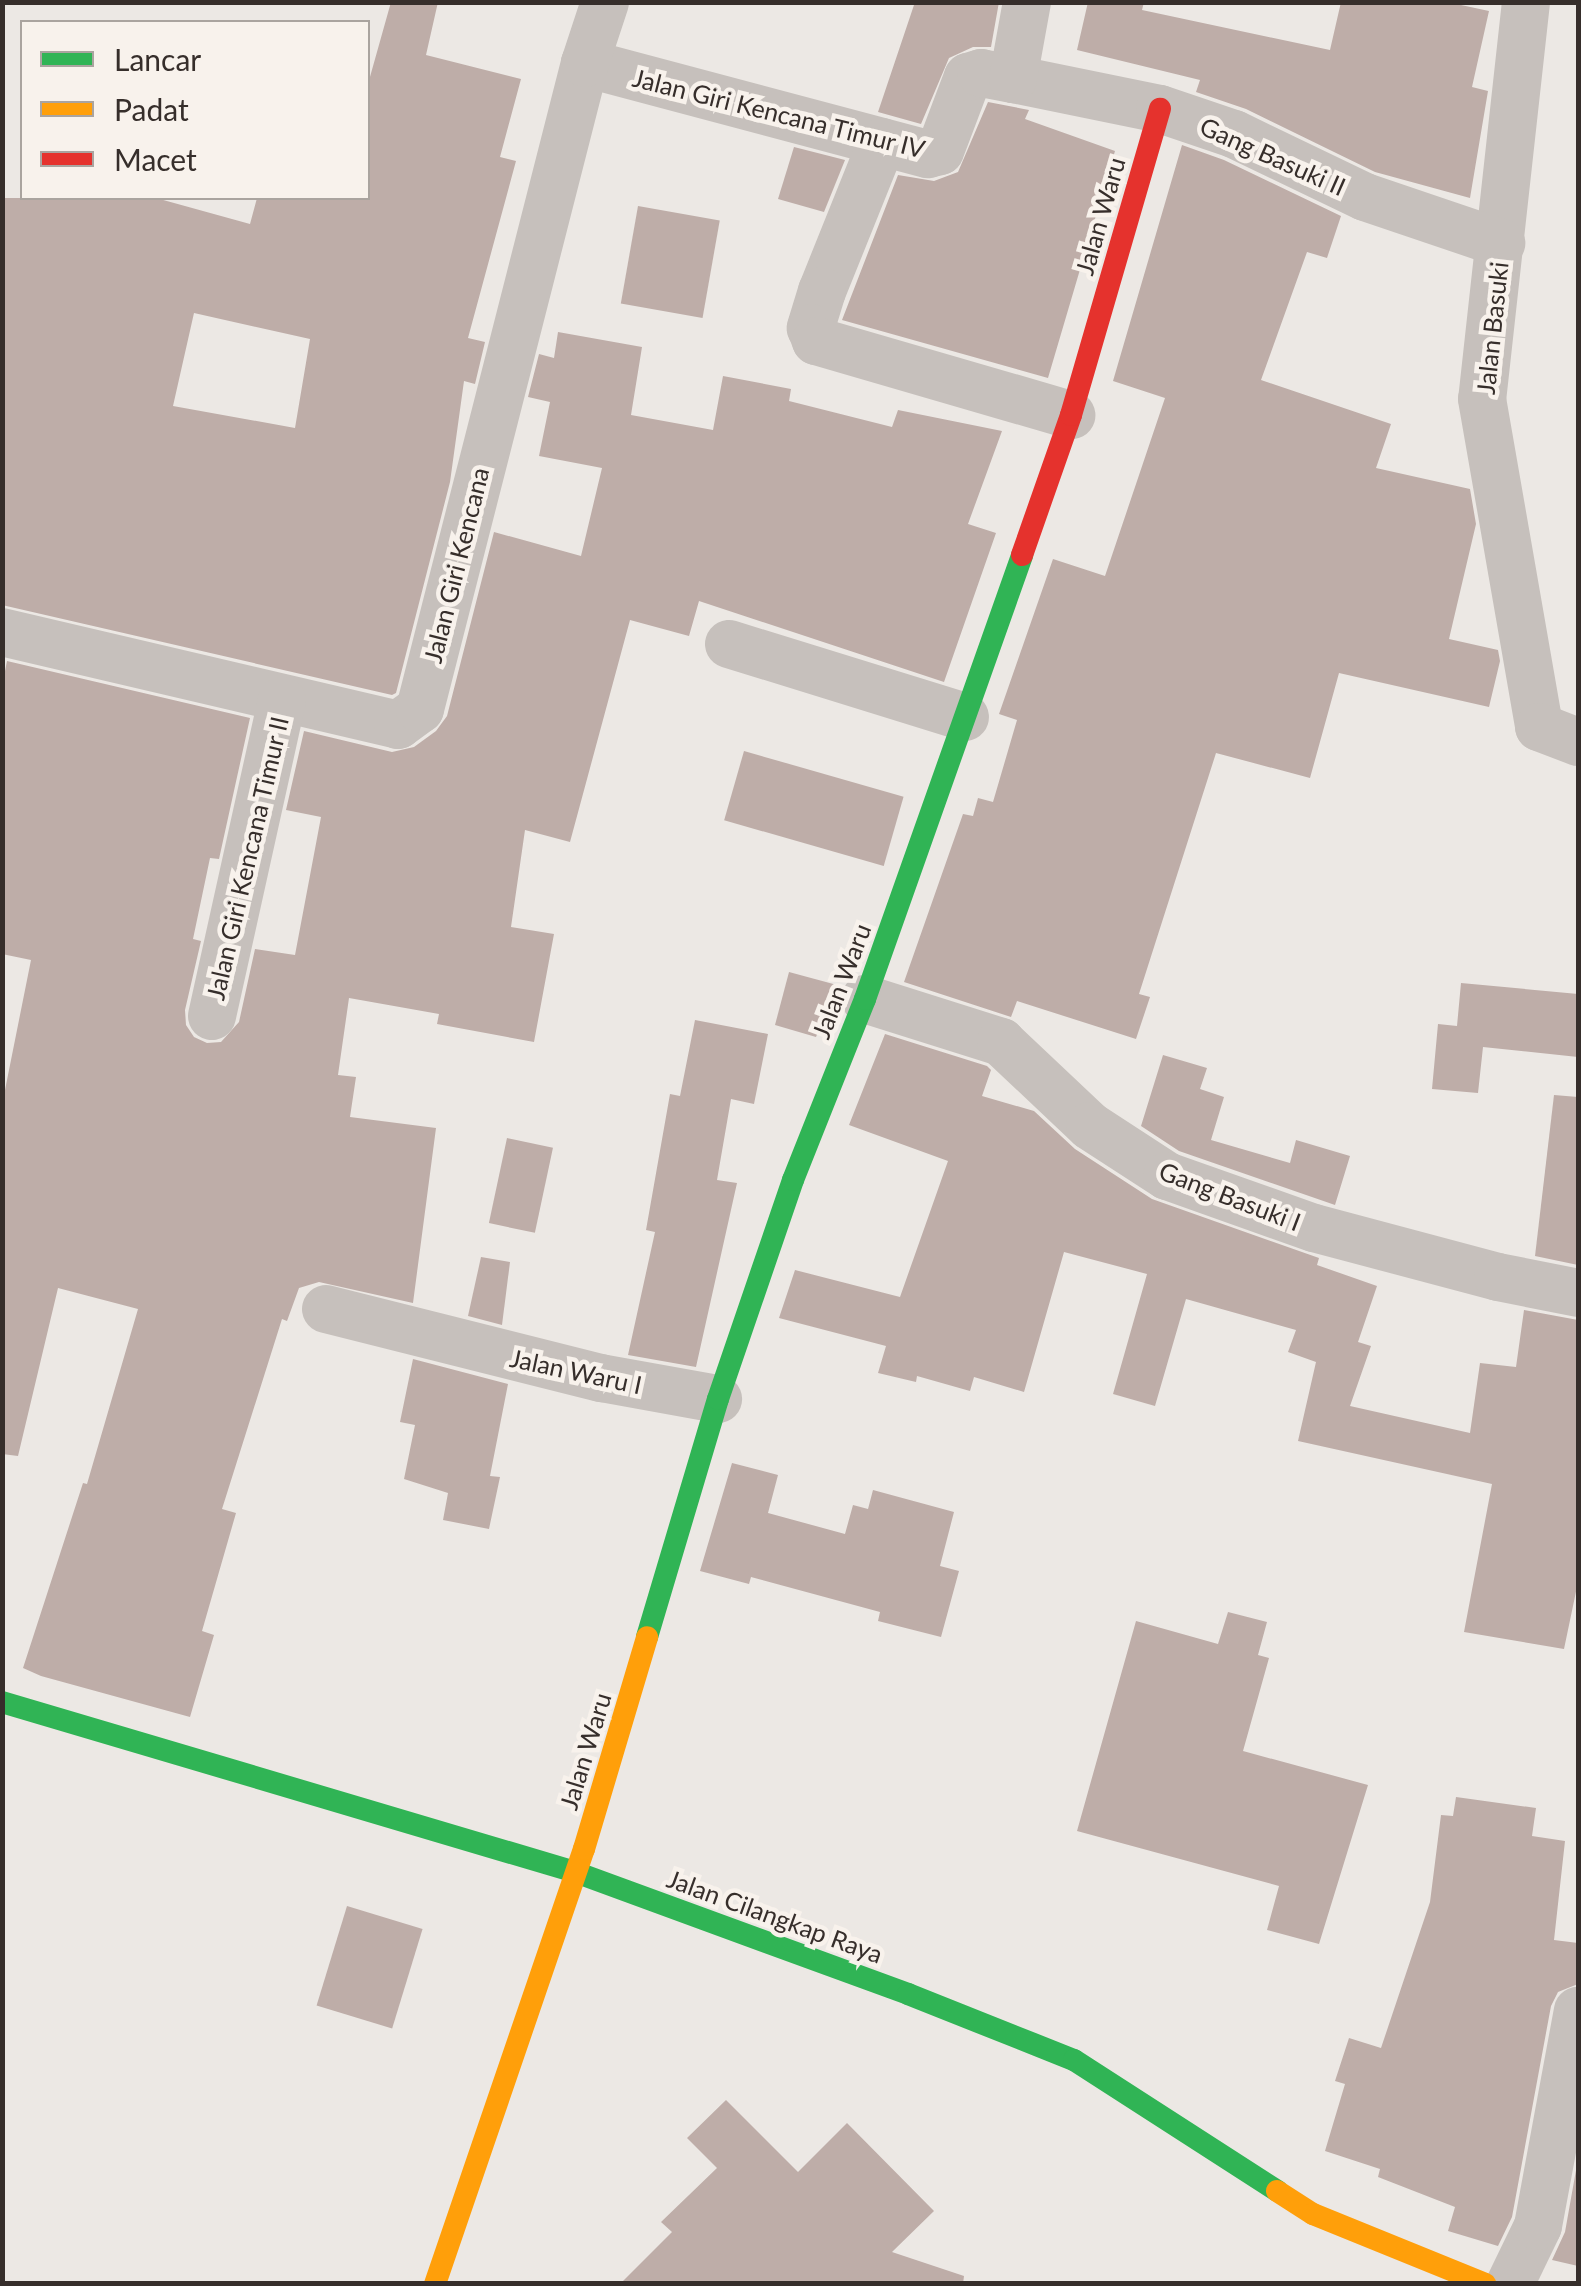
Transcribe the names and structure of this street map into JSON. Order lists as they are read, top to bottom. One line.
{"streets":{"street":["Jalan Giri Kencana Timur IV","Gang Basuki II","Jalan Waru","Jalan Basuki","Jalan Giri Kencana","Jalan Giri Kencana Timur II","Gang Basuki I","Jalan Waru I","Jalan Cilangkap Raya"]},"crossings":[["Jalan Giri Kencana Timur IV","Gang Basuki II"],["Jalan Giri Kencana Timur IV","Jalan Giri Kencana"],["Gang Basuki II","Jalan Waru"],["Gang Basuki II","Jalan Basuki"],["Jalan Waru","Gang Basuki I"],["Jalan Waru","Jalan Waru I"],["Jalan Waru","Jalan Cilangkap Raya"],["Jalan Giri Kencana","Jalan Giri Kencana Timur II"]],"legend":["Lancar","Padat","Macet"]}
